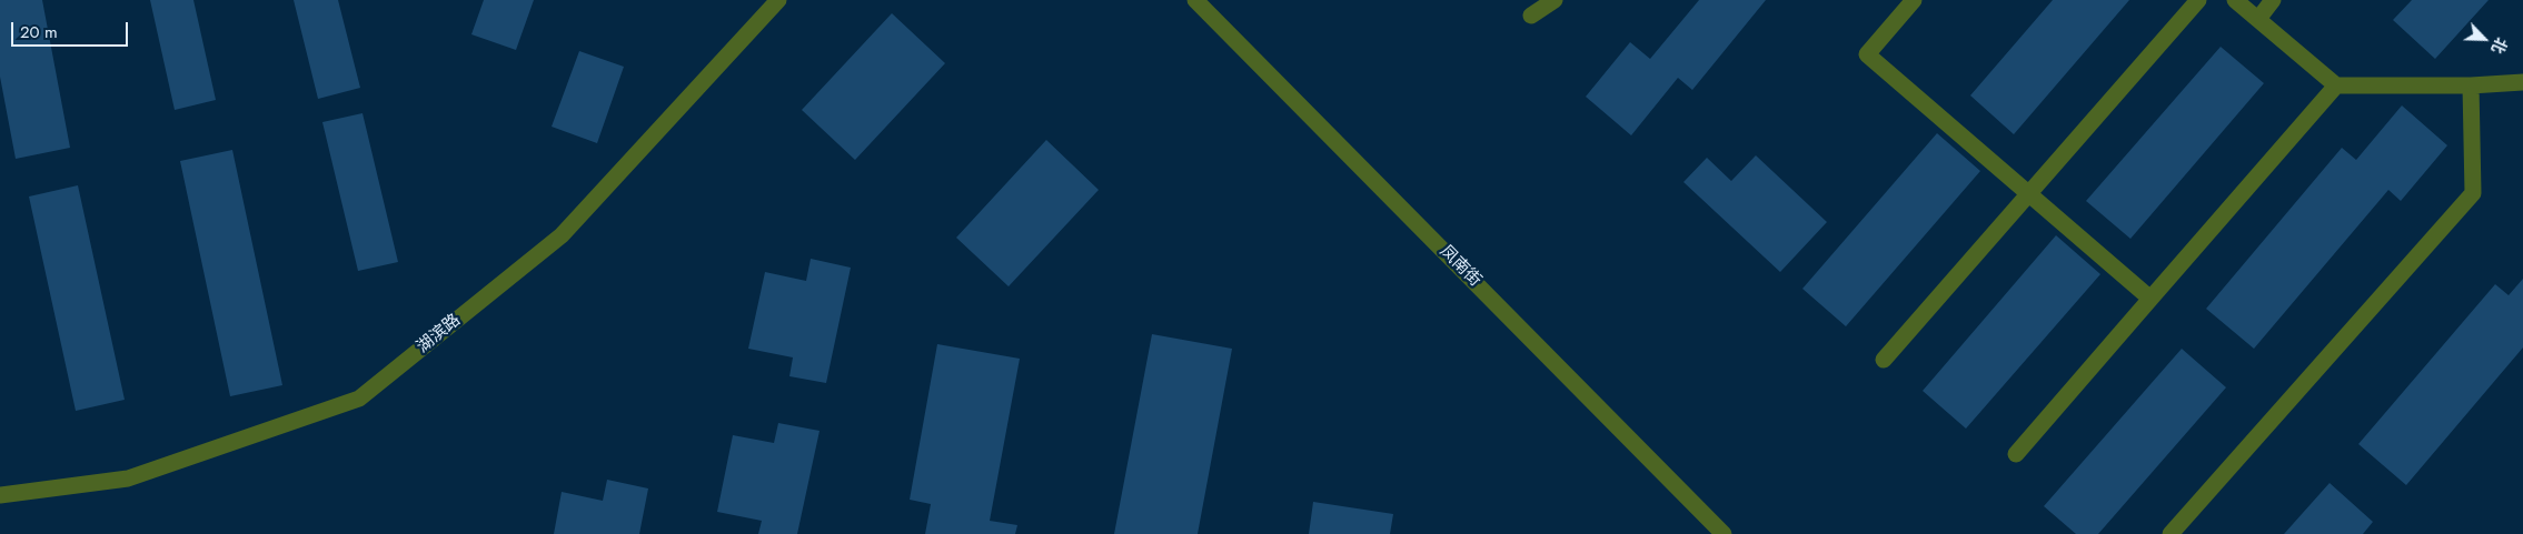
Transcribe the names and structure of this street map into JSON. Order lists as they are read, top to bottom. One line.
{"streets":{"street":["凤南街","湖滨路"]},"scale_bar":"20 m","north":"bottom right"}
